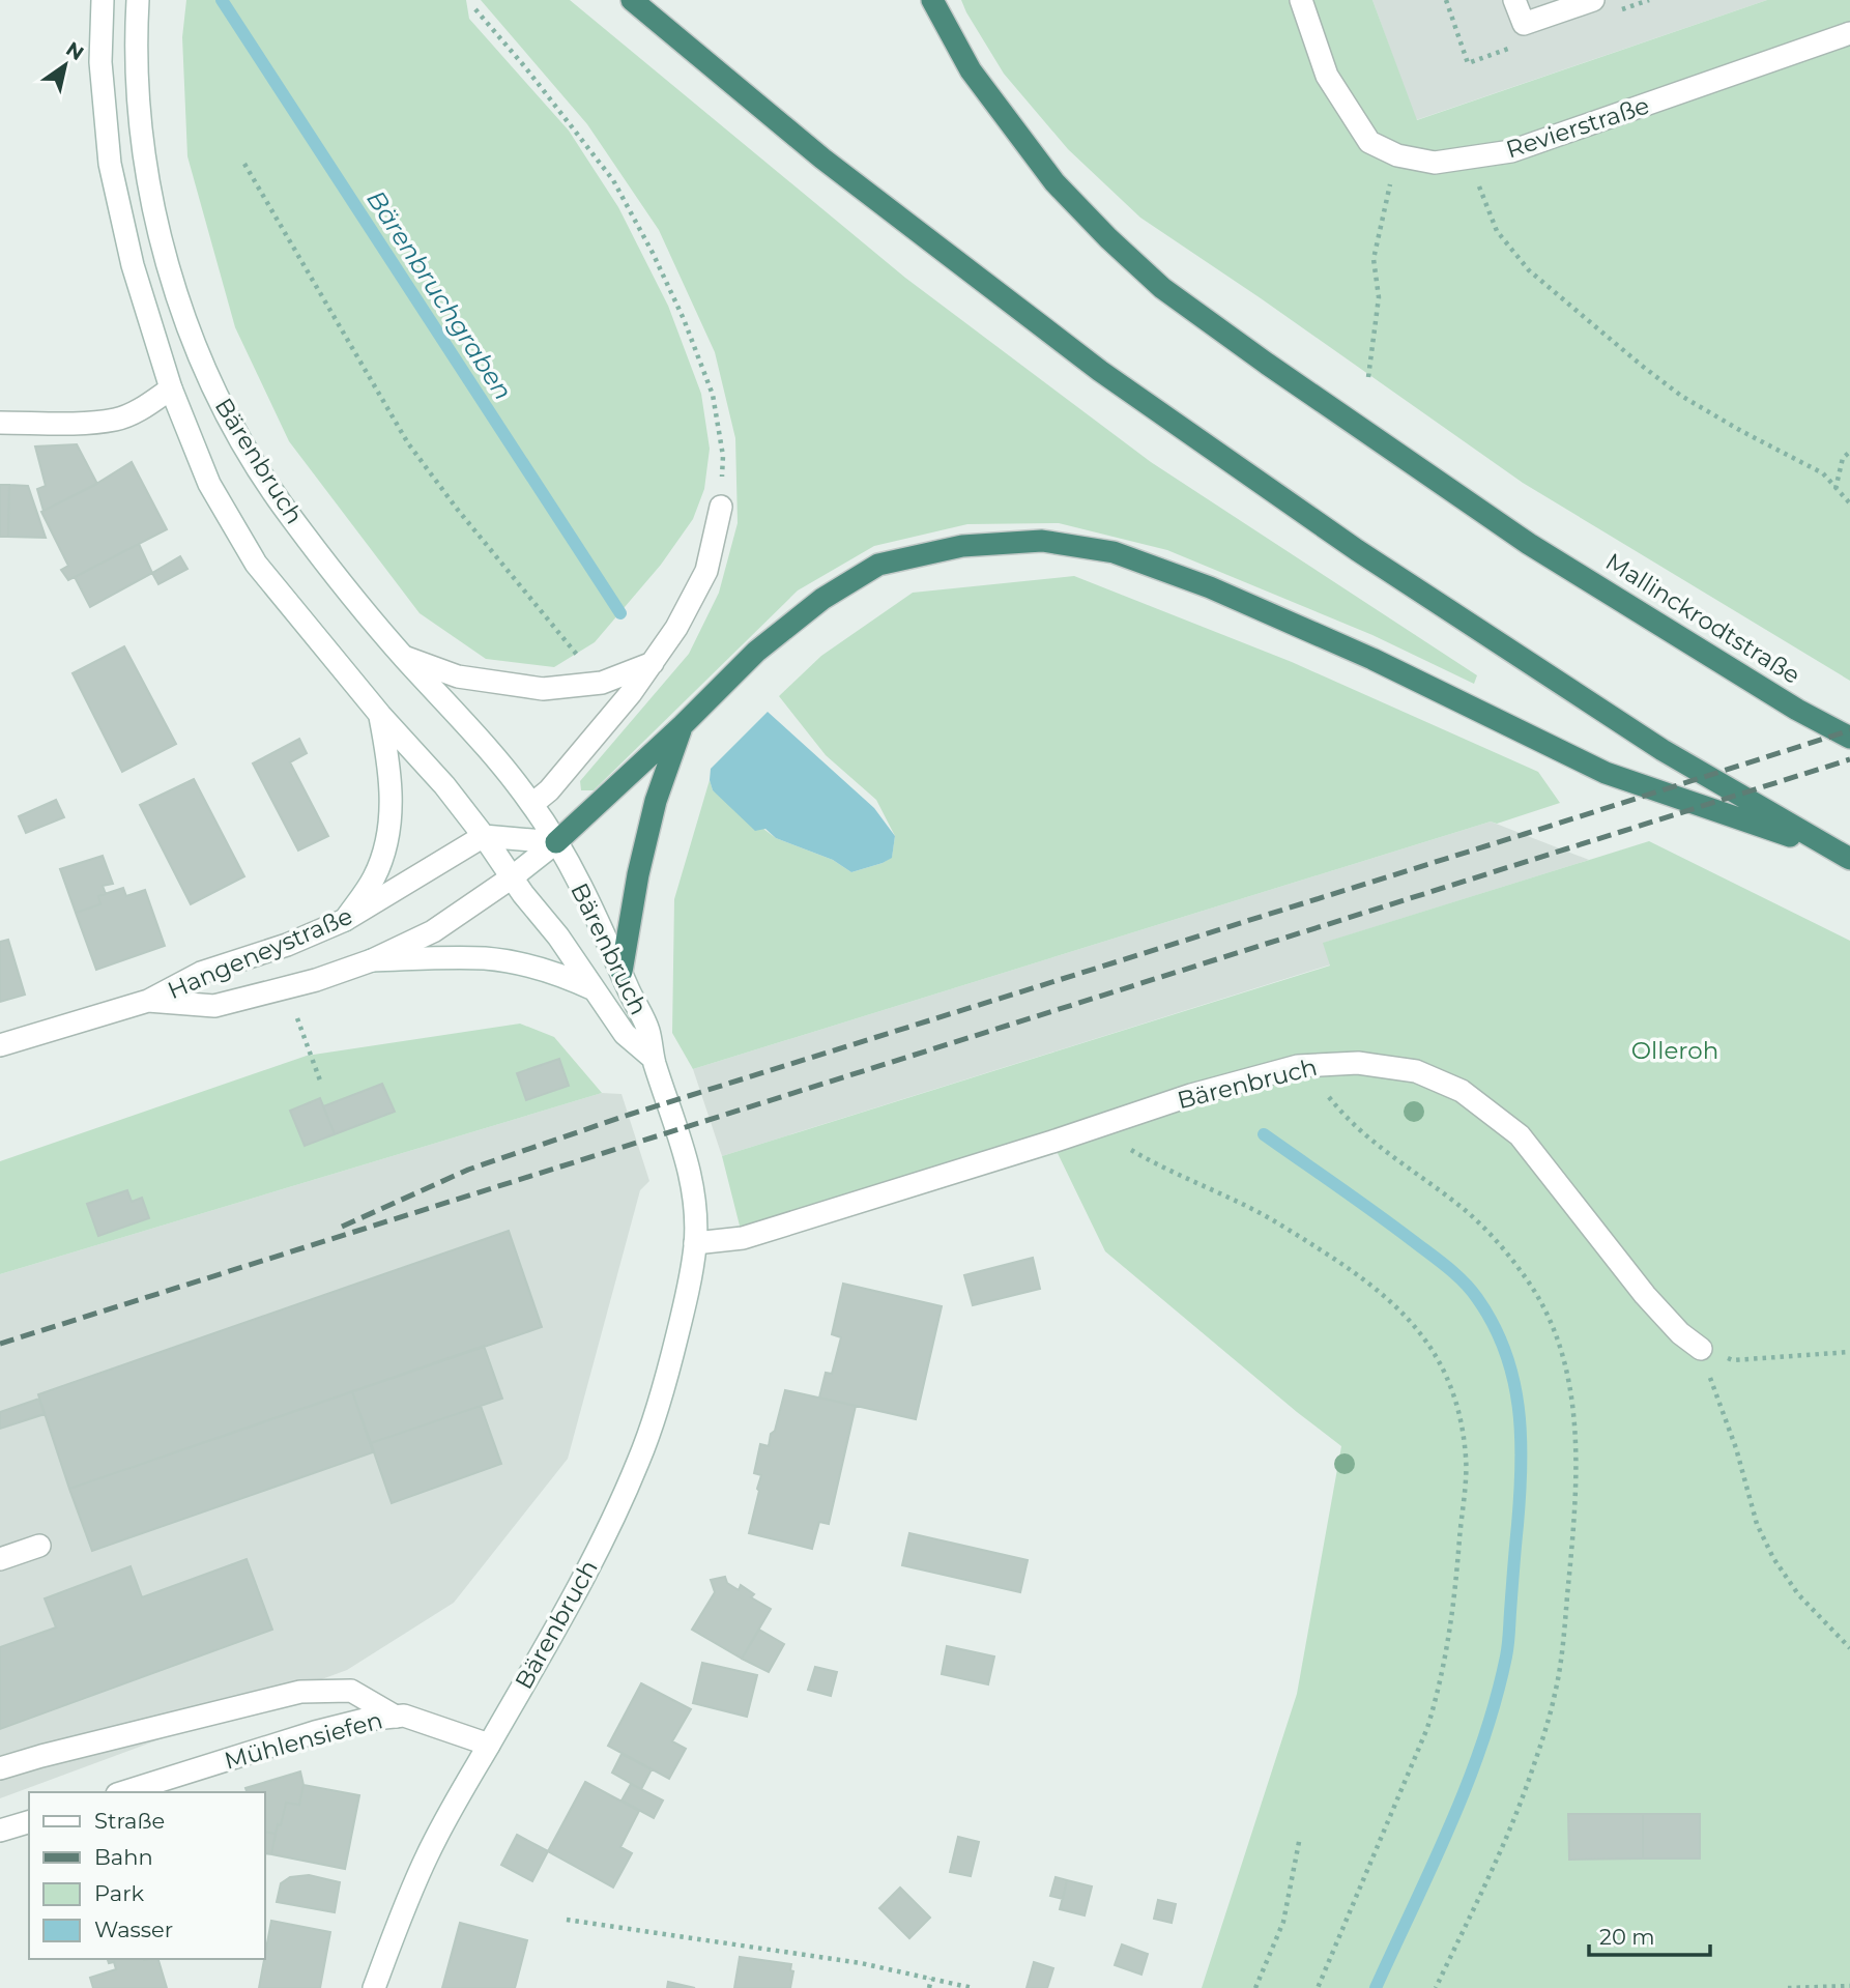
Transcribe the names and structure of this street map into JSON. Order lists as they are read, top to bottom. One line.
{"streets":{"highway":["Mallinckrodtstraße"],"main road":["Revierstraße","Bärenbruch","Hangeneystraße","Mühlensiefen"]},"crossings":[["Bärenbruch","Hangeneystraße"],["Bärenbruch","Mühlensiefen"]],"water":["Bärenbruchgraben"],"parks":["Olleroh"],"legend":["Straße","Bahn","Park","Wasser"],"scale_bar":"20 m","north":"top right"}
